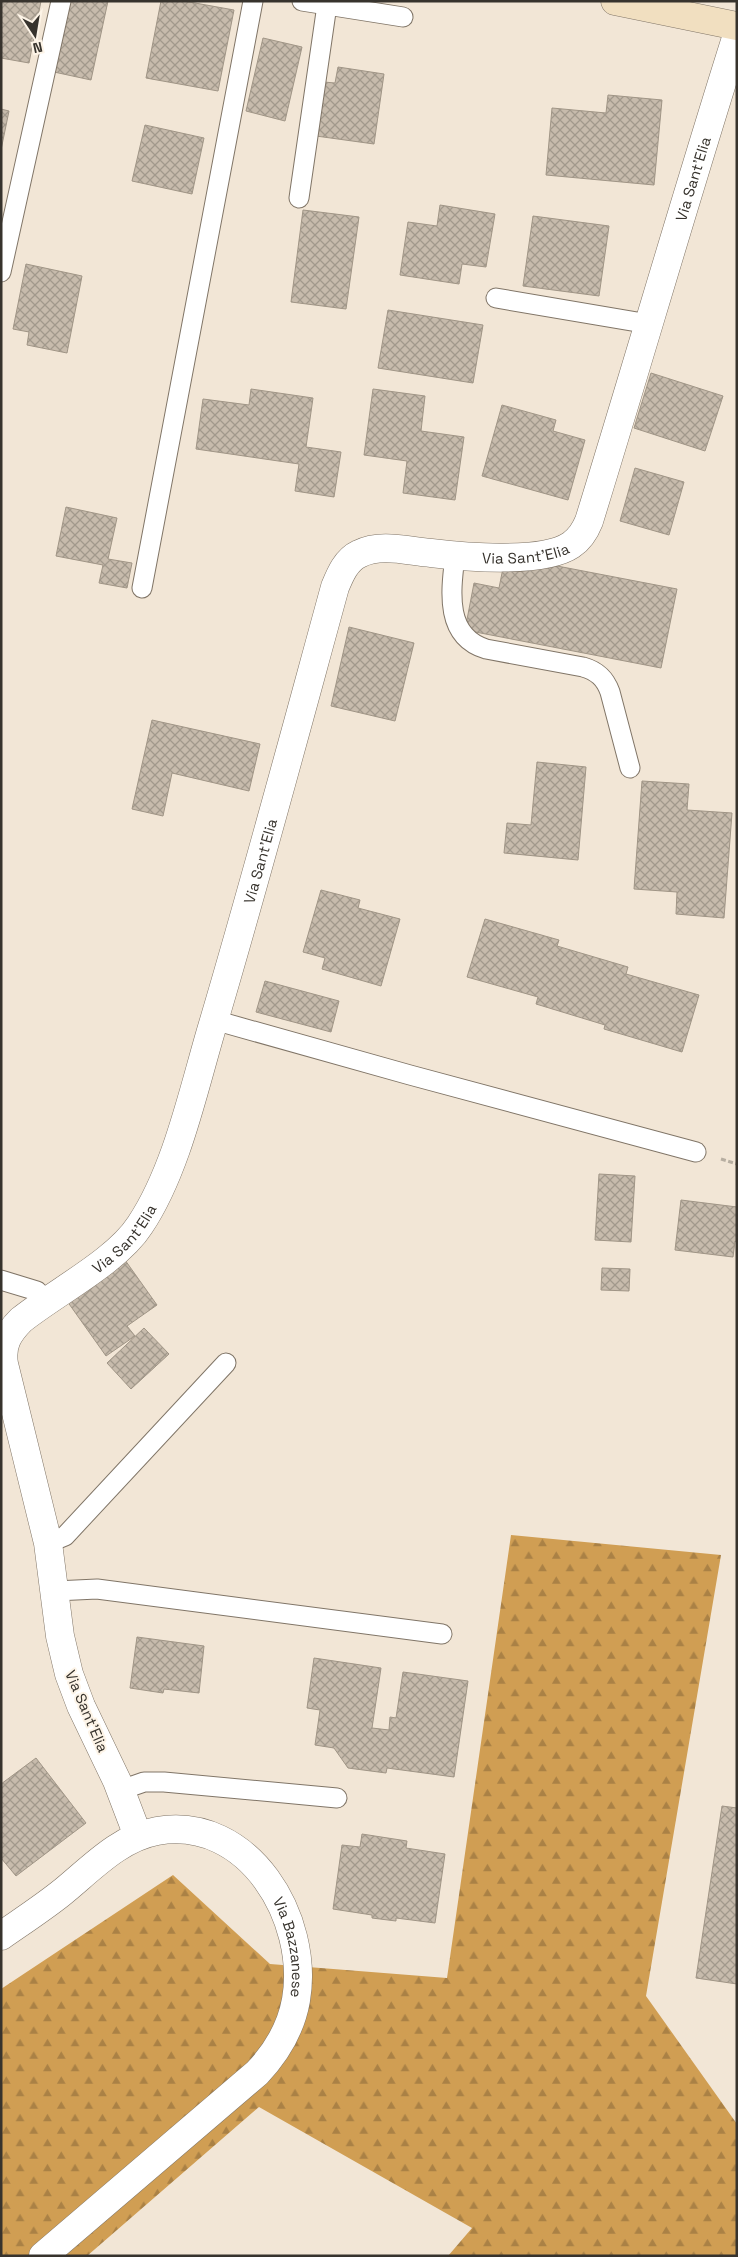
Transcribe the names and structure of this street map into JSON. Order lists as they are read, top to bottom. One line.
{"streets":{"street":["Via Sant'Elia","Via Bazzanese"]},"crossings":[["Via Sant'Elia","Via Bazzanese"]],"north":"bottom"}
